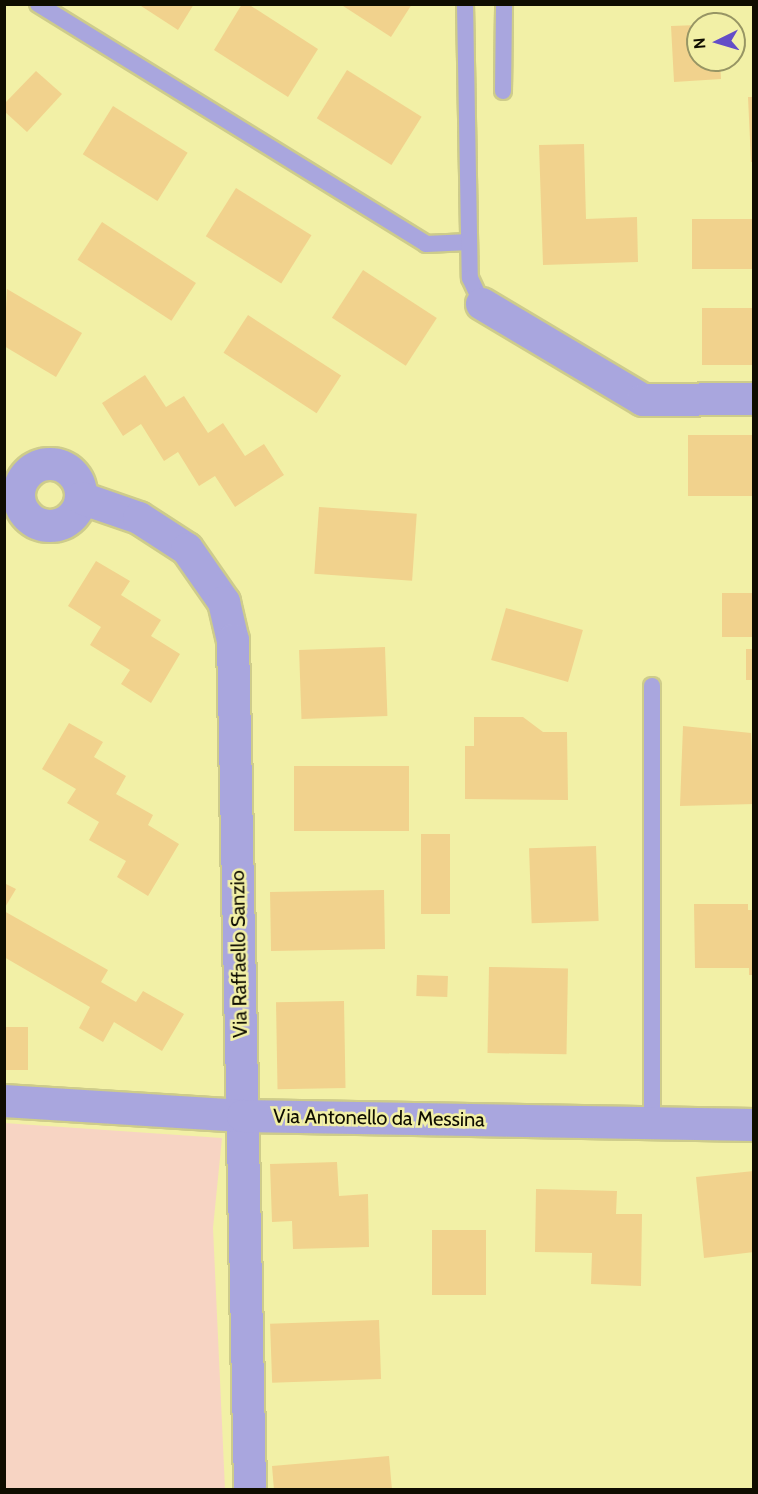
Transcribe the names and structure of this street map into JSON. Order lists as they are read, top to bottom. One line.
{"streets":{"street":["Via Raffaello Sanzio","Via Antonello da Messina"]},"crossings":[["Via Raffaello Sanzio","Via Antonello da Messina"]],"north":"left"}
